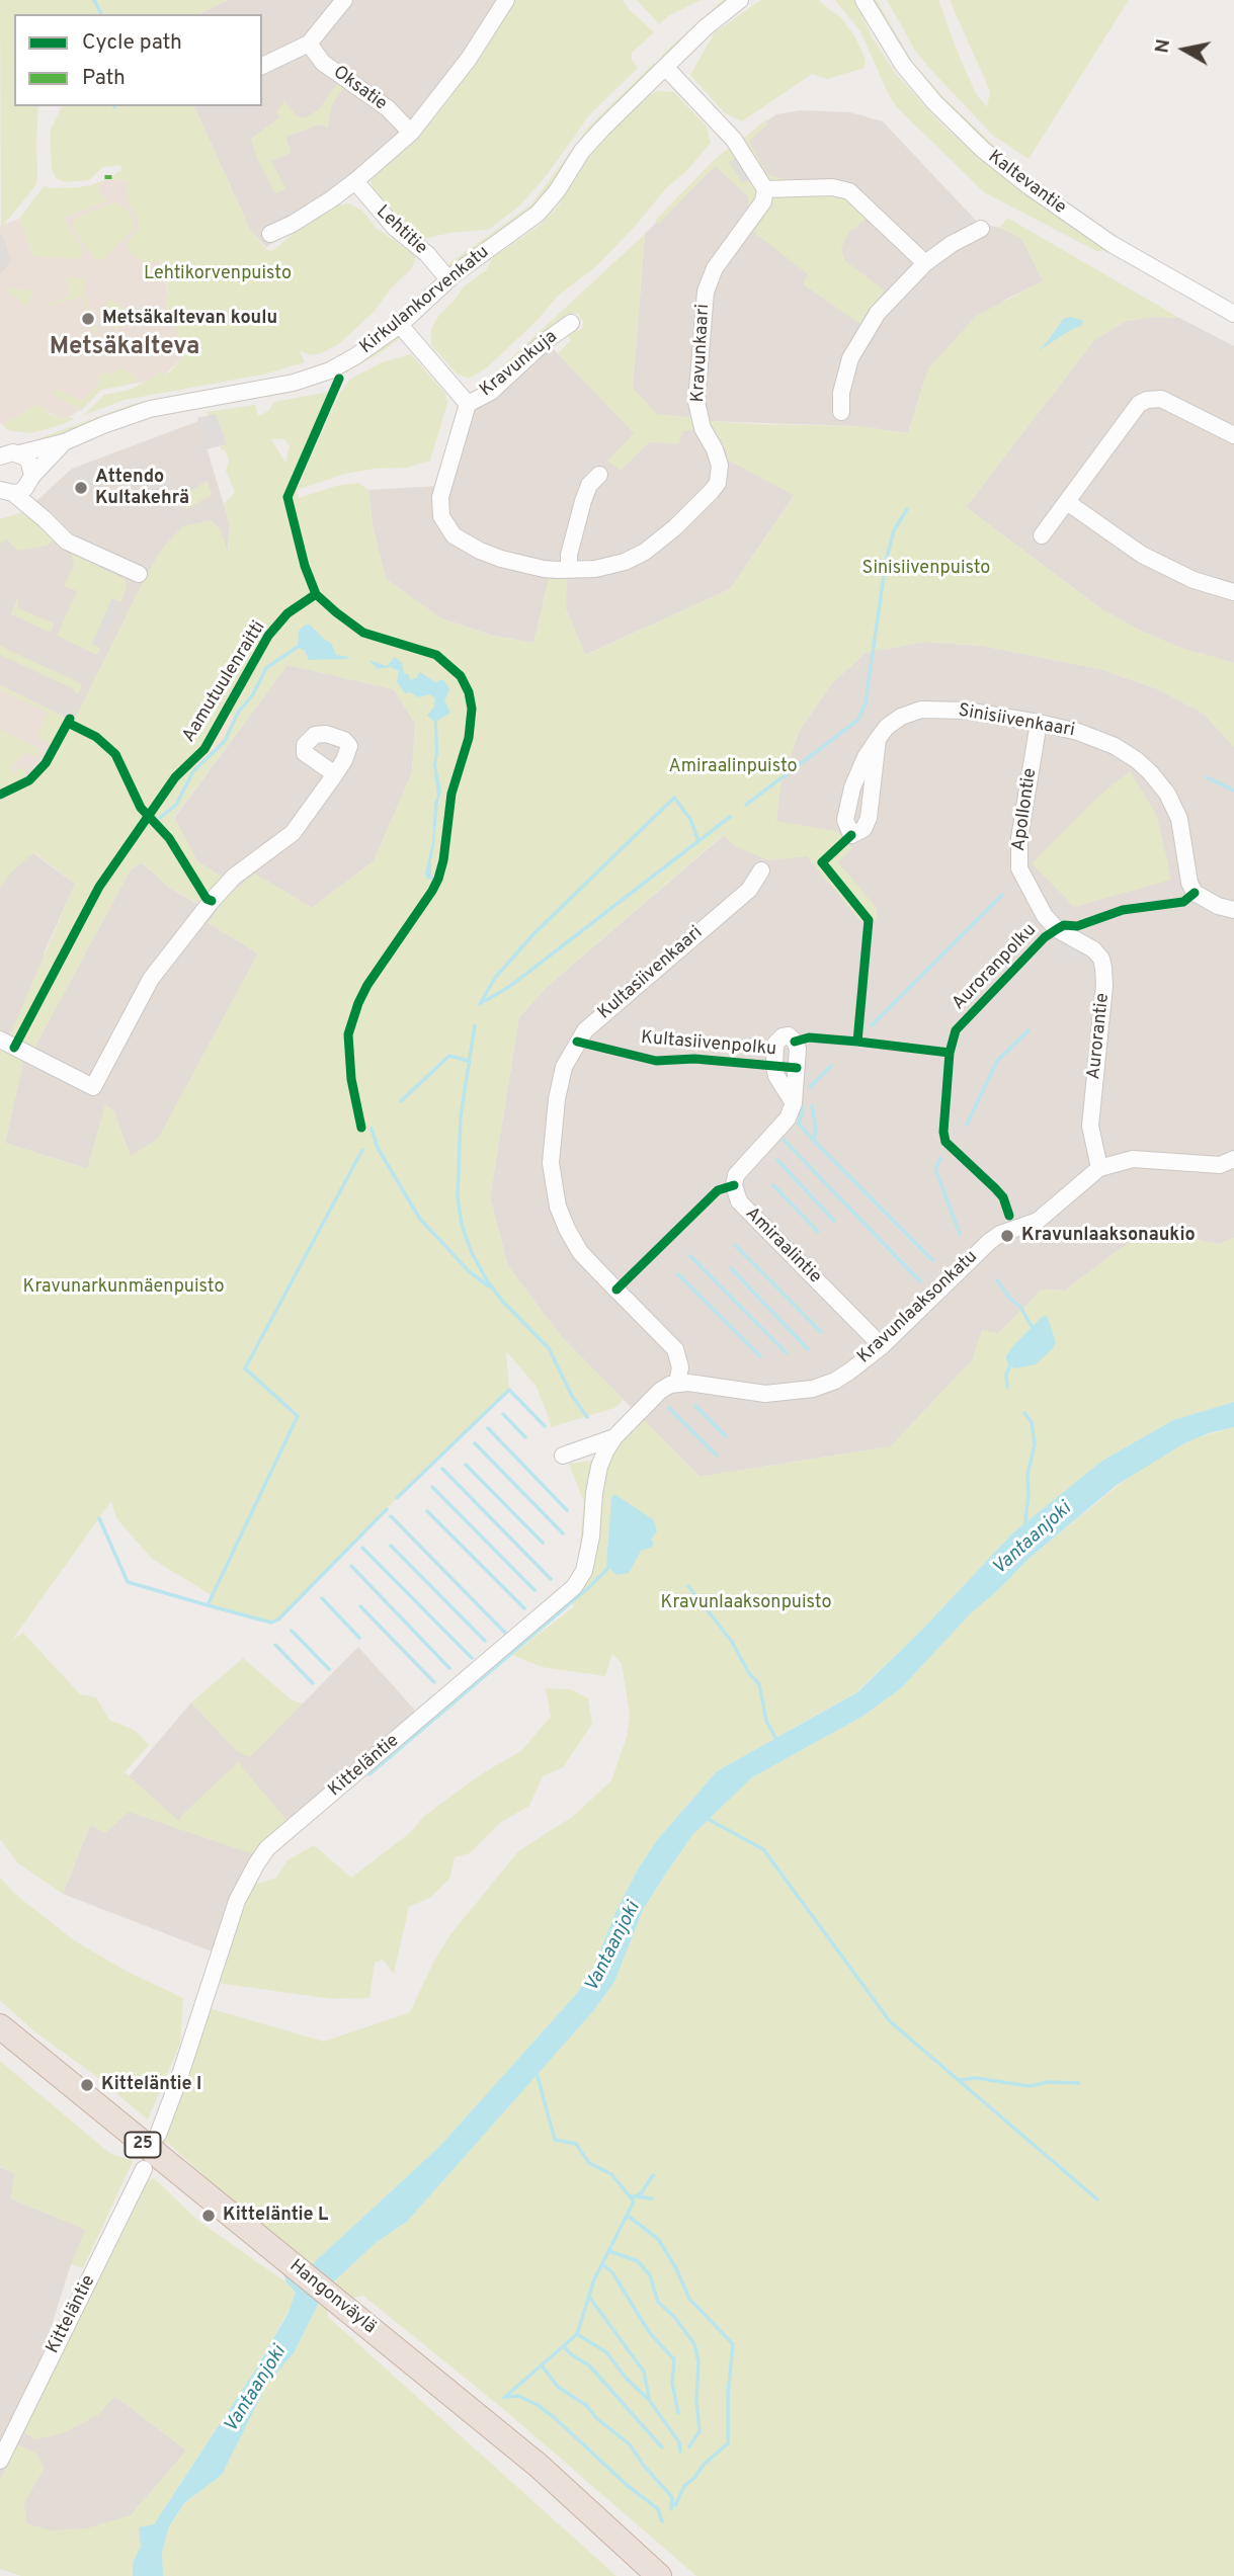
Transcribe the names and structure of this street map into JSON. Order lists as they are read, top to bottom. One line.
{"streets":{"highway":["25","Hangonväylä"],"street":["Oksatie","Kaltevantie","Lehtitie","Kirkulankorvenkatu","Kravunkaari","Kravunkuja","Sinisiivenkaari","Apollontie","Kultasiivenkaari","Aurorantie","Amiraalintie","Kravunlaaksonkatu","Kitteläntie"],"cycle path":["Aamutuulenraitti","Auroranpolku","Kultasiivenpolku"]},"crossings":[["Lehtitie","Kirkulankorvenkatu"],["Kravunkaari","Kravunkuja"],["Sinisiivenkaari","Apollontie"],["Apollontie","Aurorantie"],["Kultasiivenkaari","Kravunlaaksonkatu"],["Aurorantie","Kravunlaaksonkatu"],["Amiraalintie","Kravunlaaksonkatu"]],"districts":["Metsäkalteva"],"water":["Vantaanjoki"],"parks":["Lehtikorvenpuisto","Sinisiivenpuisto","Amiraalinpuisto","Kravunarkunmäenpuisto","Kravunlaaksonpuisto"],"places":["Metsäkaltevan koulu","Attendo Kultakehrä","Kravunlaaksonaukio","Kitteläntie I","Kitteläntie L"],"legend":["Cycle path","Path"],"north":"left"}
